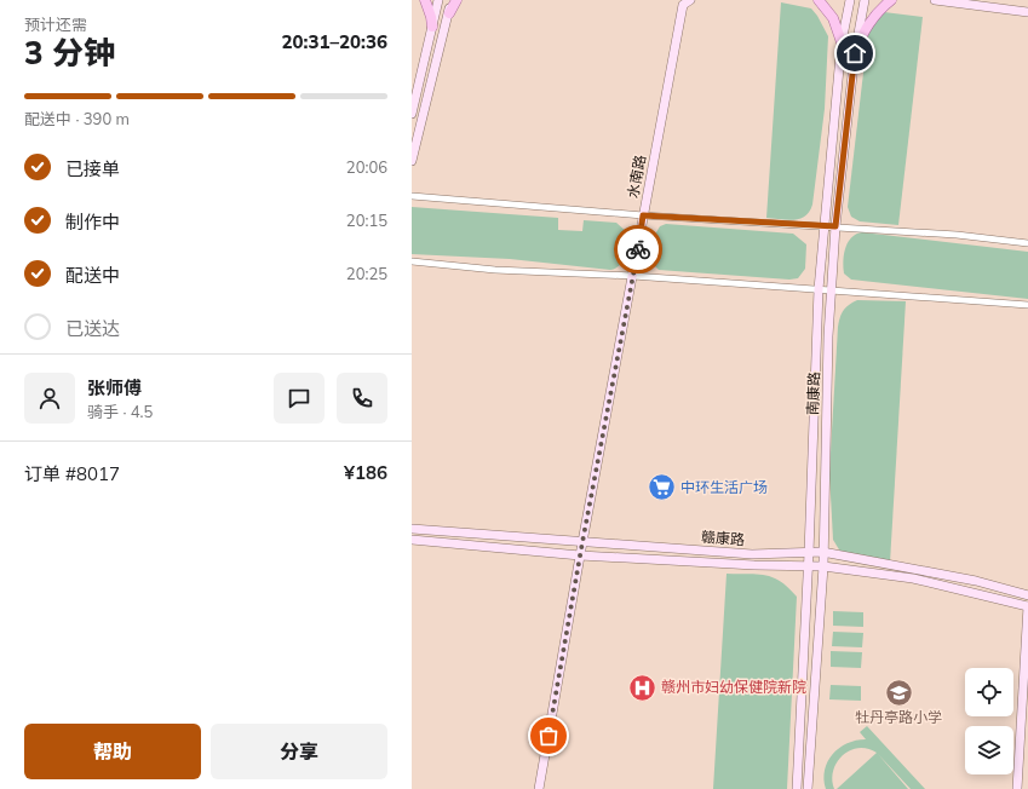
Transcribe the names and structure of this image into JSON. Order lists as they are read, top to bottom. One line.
{"streets":{"main road":["水南路","南康路","赣康路"]},"crossings":[["水南路","赣康路"],["南康路","赣康路"]],"places":{"supermarket":["中环生活广场"],"hospital":["赣州市妇幼保健院新院"],"school or university":["牡丹亭路小学"]},"page":{"heading":["3 分钟","预计还需","20:31–20:36"],"panel":["张师傅","骑手 · 4.5","订单 #8017","¥186"],"bar":"配送中 · 390 m","list":[["已接单","20:06"],["制作中","20:15"],["配送中","20:25"],"已送达"],"buttons":["帮助","分享"]}}
